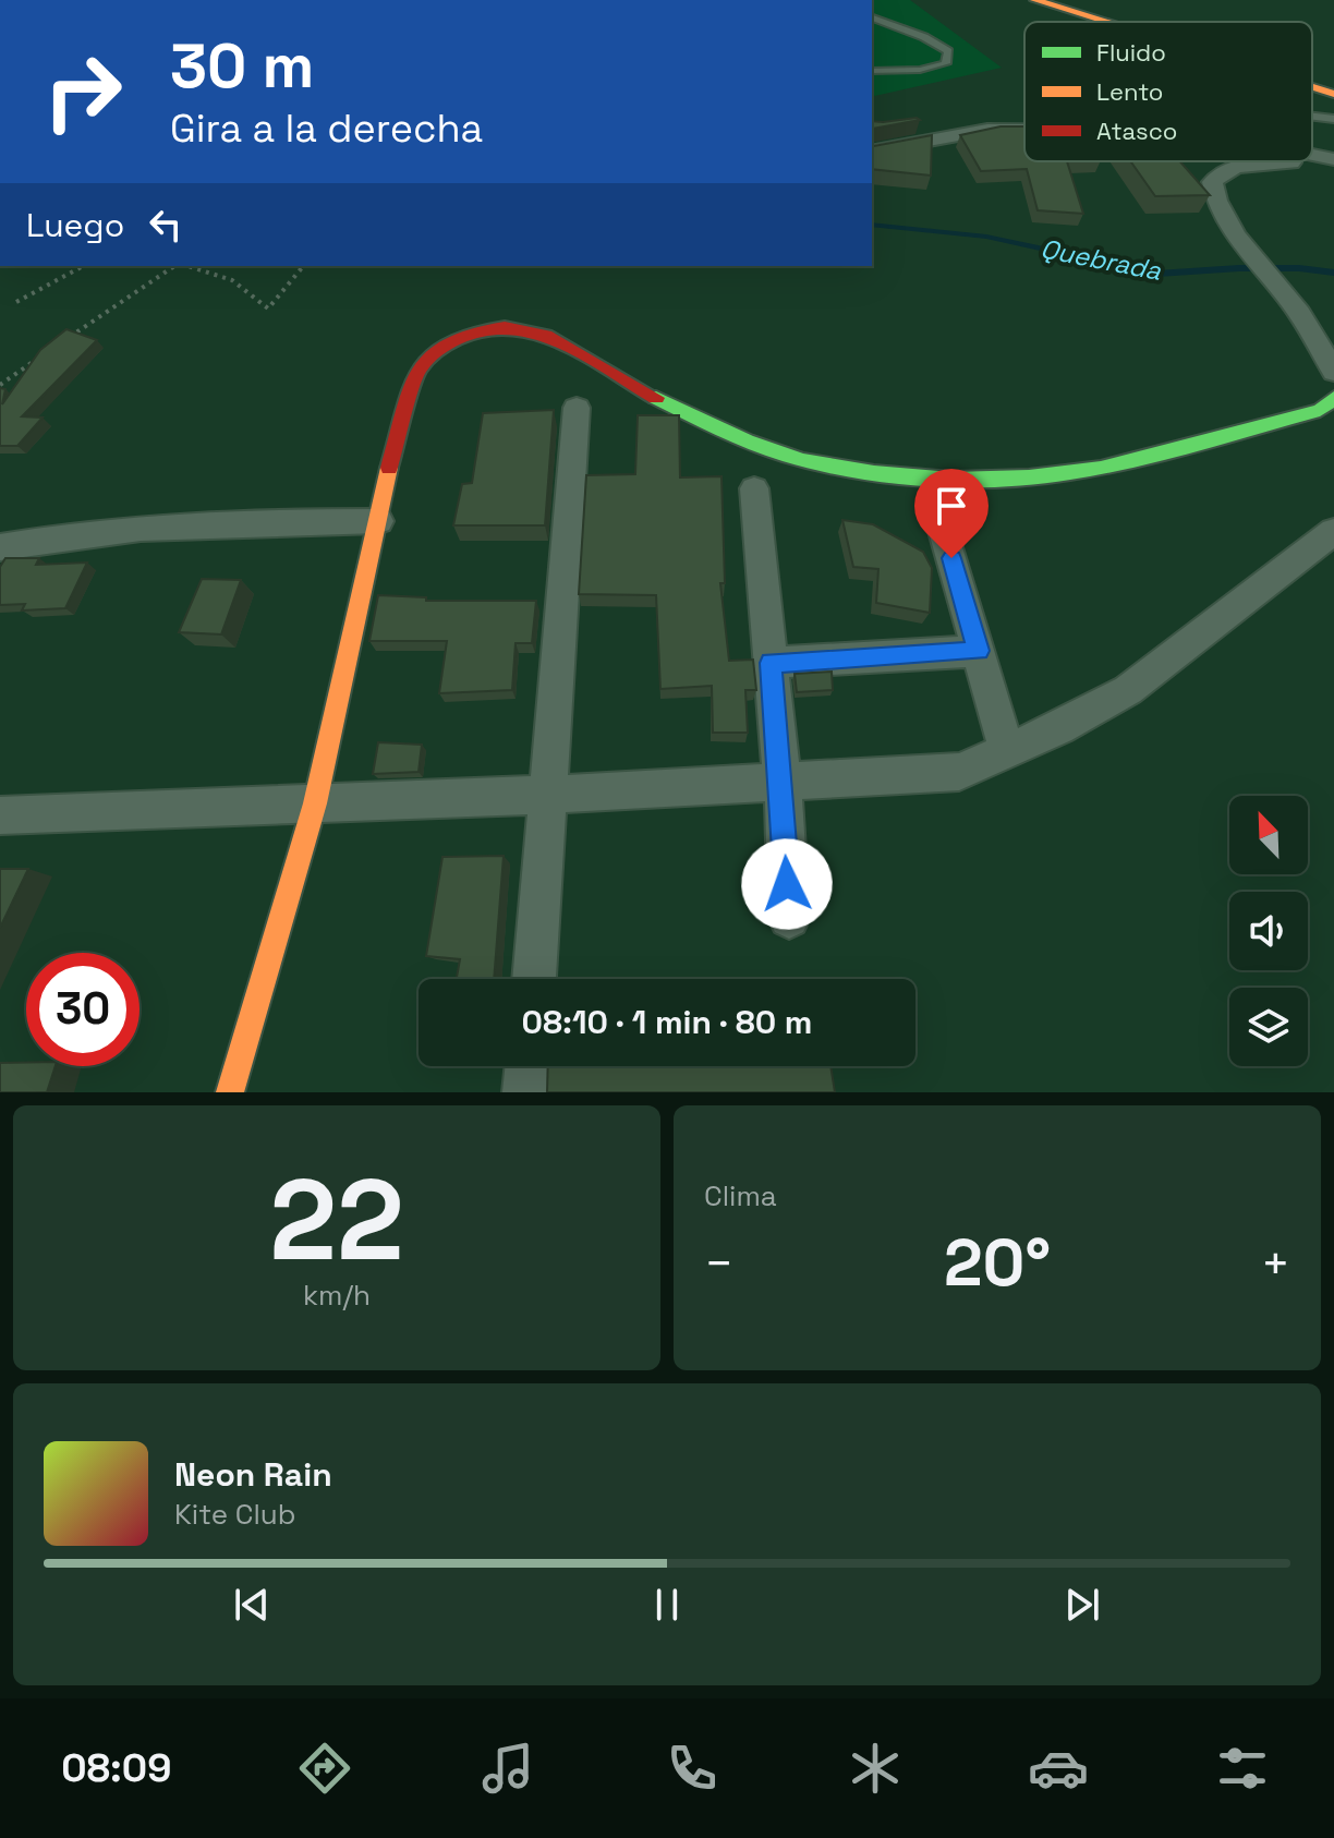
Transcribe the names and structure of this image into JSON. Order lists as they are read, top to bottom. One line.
{"water":["Quebrada"],"legend":["Fluido","Lento","Atasco"],"north":"top left","page":{"turn":["30 m","Gira a la derecha"],"then":"Luego","limit":"30","trip":"08:10 · 1 min · 80 m","tile":[["22","km/h"],"Clima"],"heat":["−","20°","+"],"song":["Neon Rain","Kite Club"],"tabs":"08:09"}}
